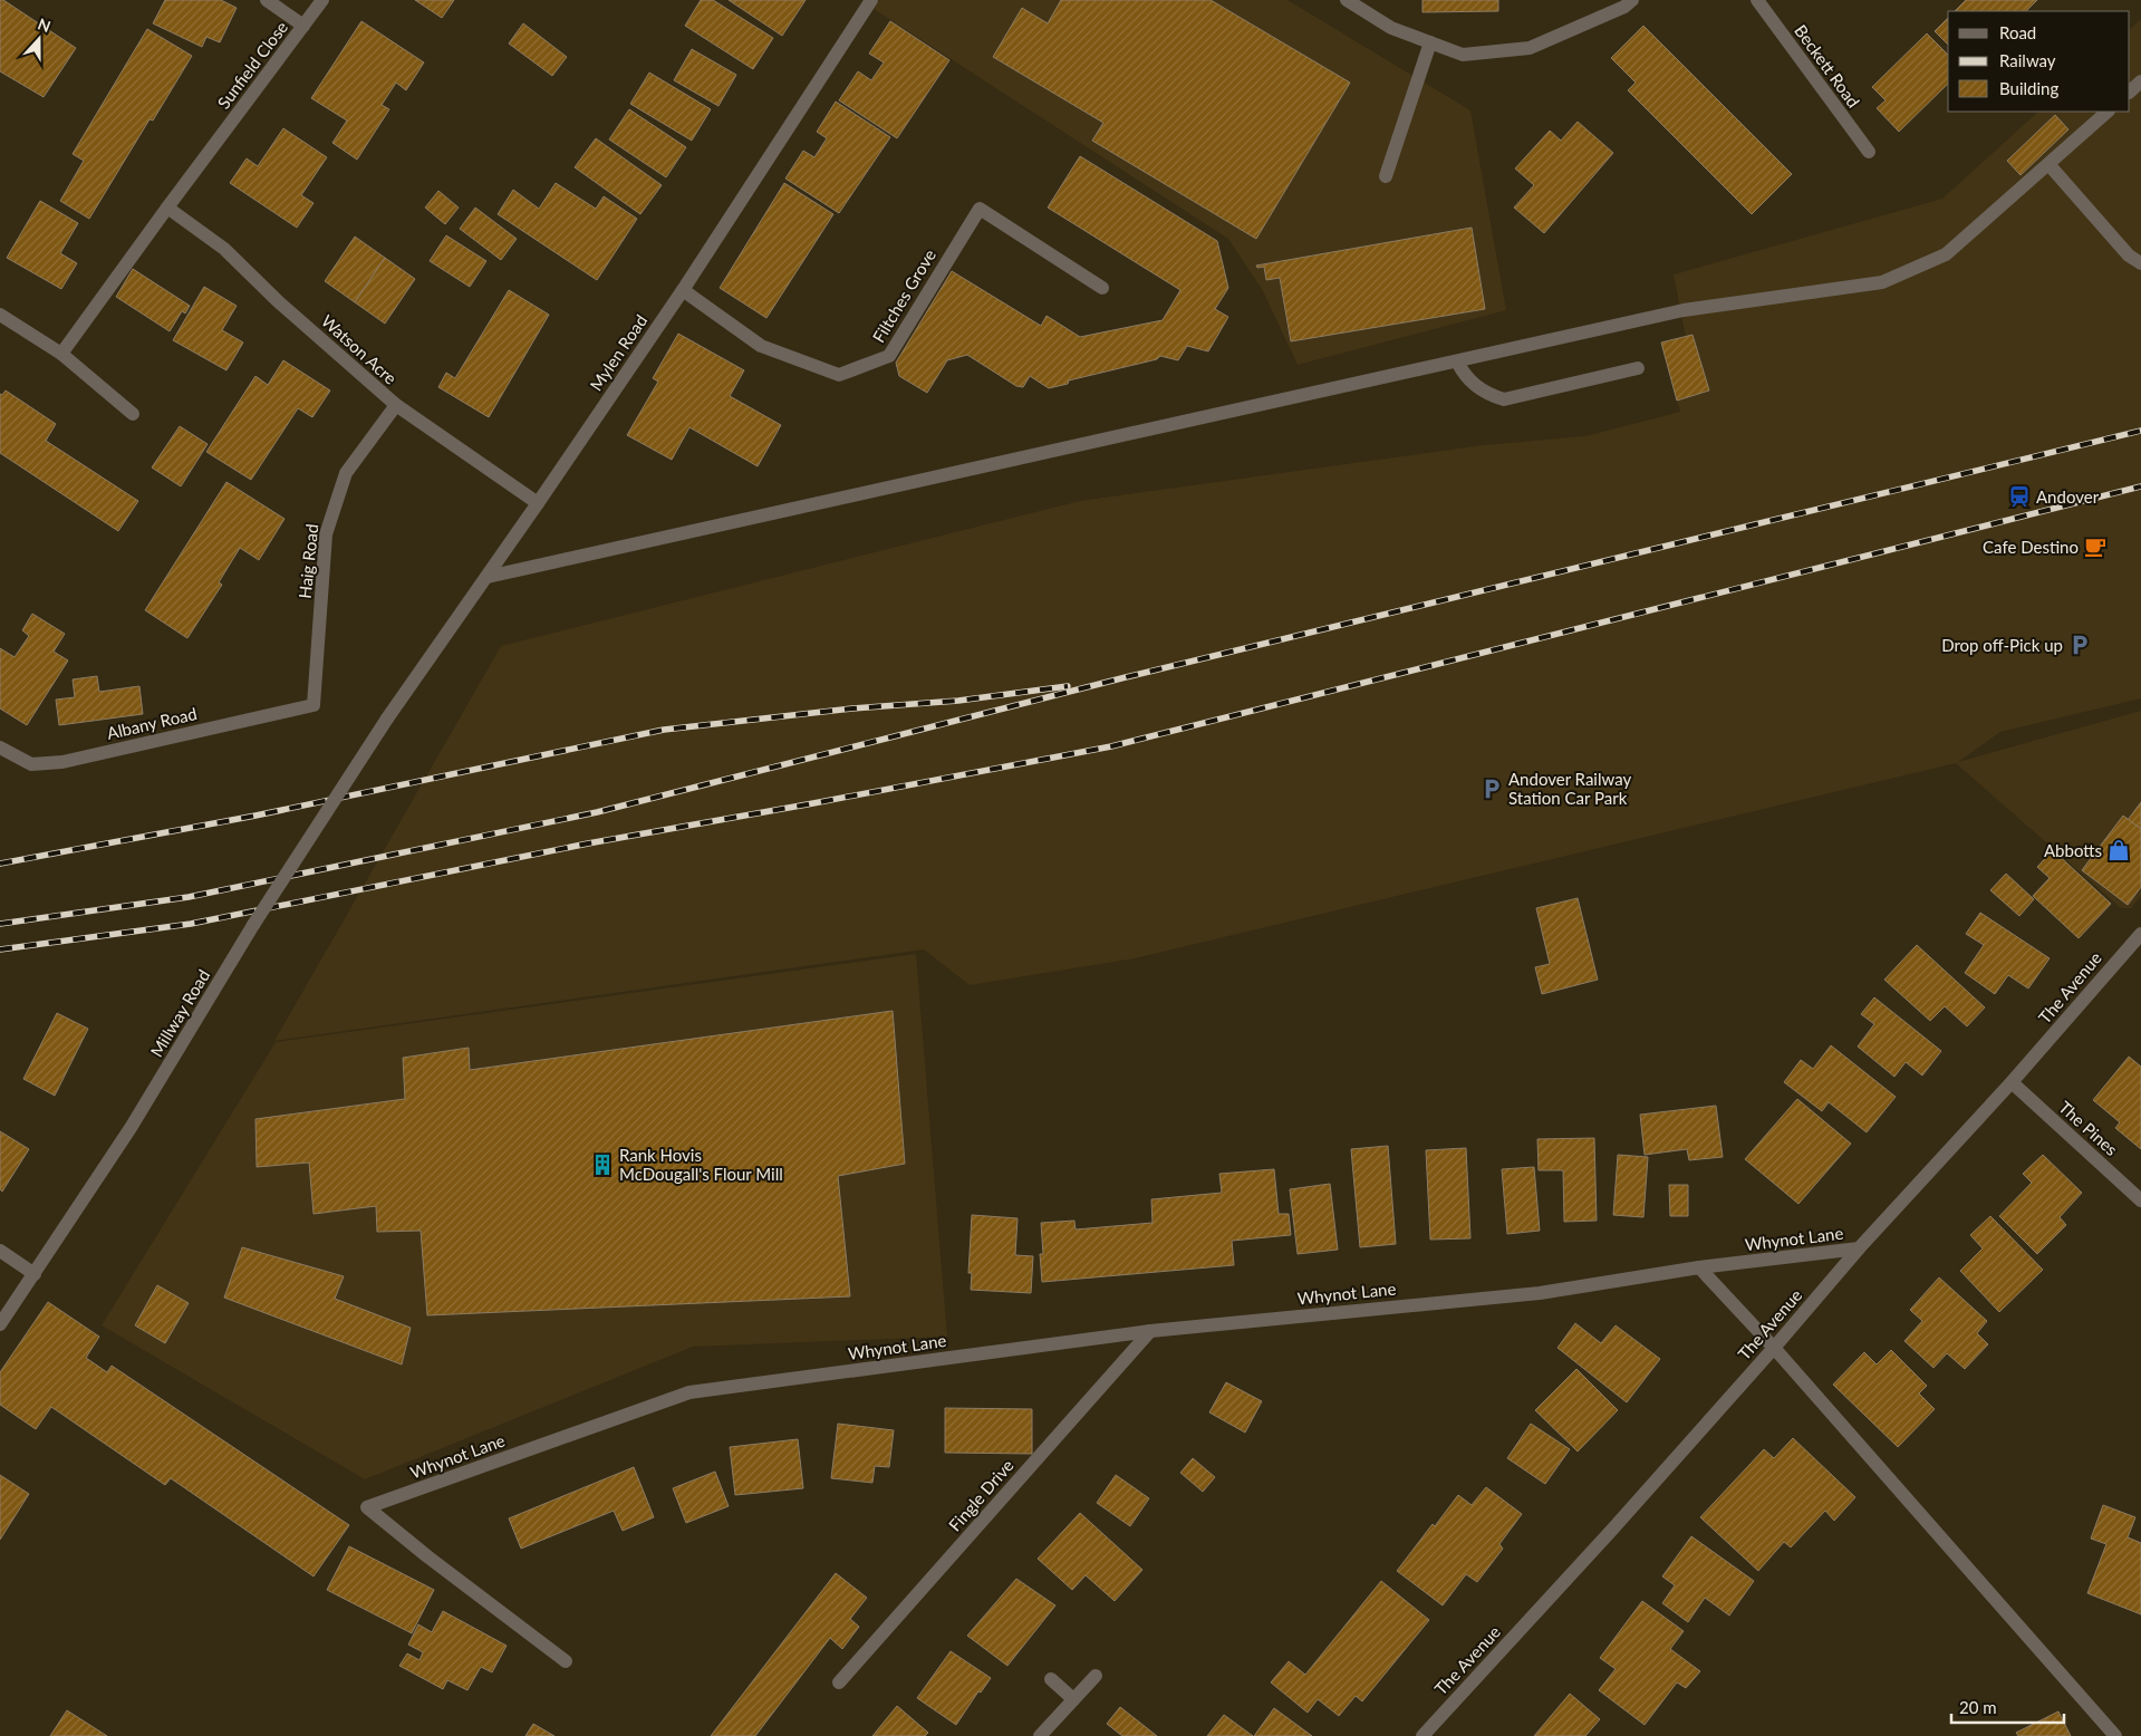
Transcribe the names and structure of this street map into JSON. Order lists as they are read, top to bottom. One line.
{"streets":{"street":["Sunfield Close","Beckett Road","Filtches Grove","Watson Acre","Mylen Road","Haig Road","Albany Road","The Avenue","Millway Road","The Pines","Whynot Lane","Fingle Drive"]},"crossings":[["Sunfield Close","Watson Acre"],["Filtches Grove","Mylen Road"],["Watson Acre","Mylen Road"],["Watson Acre","Haig Road"],["Mylen Road","Millway Road"],["Haig Road","Albany Road"],["The Avenue","The Pines"],["The Avenue","Whynot Lane"],["Whynot Lane","Fingle Drive"]],"places":{"station":["Andover"],"cafe":["Cafe Destino"],"parking":["Drop off-Pick up","Andover Railway Station Car Park"],"shop":["Abbotts"],"building":["Rank Hovis McDougall's Flour Mill"]},"legend":["Road","Railway","Building"],"scale_bar":"20 m","north":"top"}
